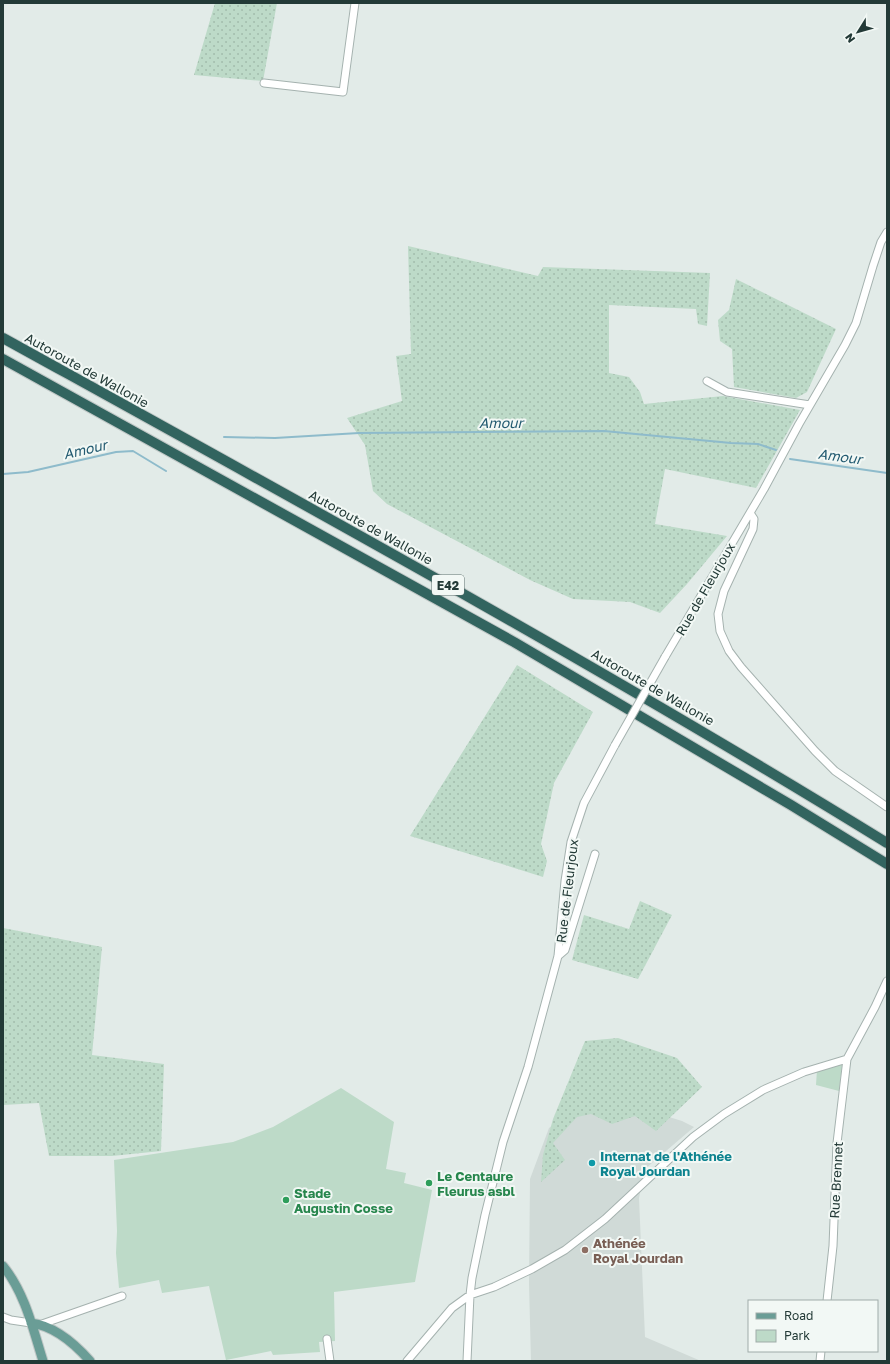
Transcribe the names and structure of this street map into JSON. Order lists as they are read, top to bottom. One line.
{"streets":{"highway":["Autoroute de Wallonie","E42"],"street":["Rue de Fleurjoux","Rue Brennet"]},"water":["Amour"],"places":["Internat de l'Athénée Royal Jourdan","Le Centaure Fleurus asbl","Stade Augustin Cosse","Athénée Royal Jourdan"],"legend":["Road","Park"],"north":"bottom left"}
